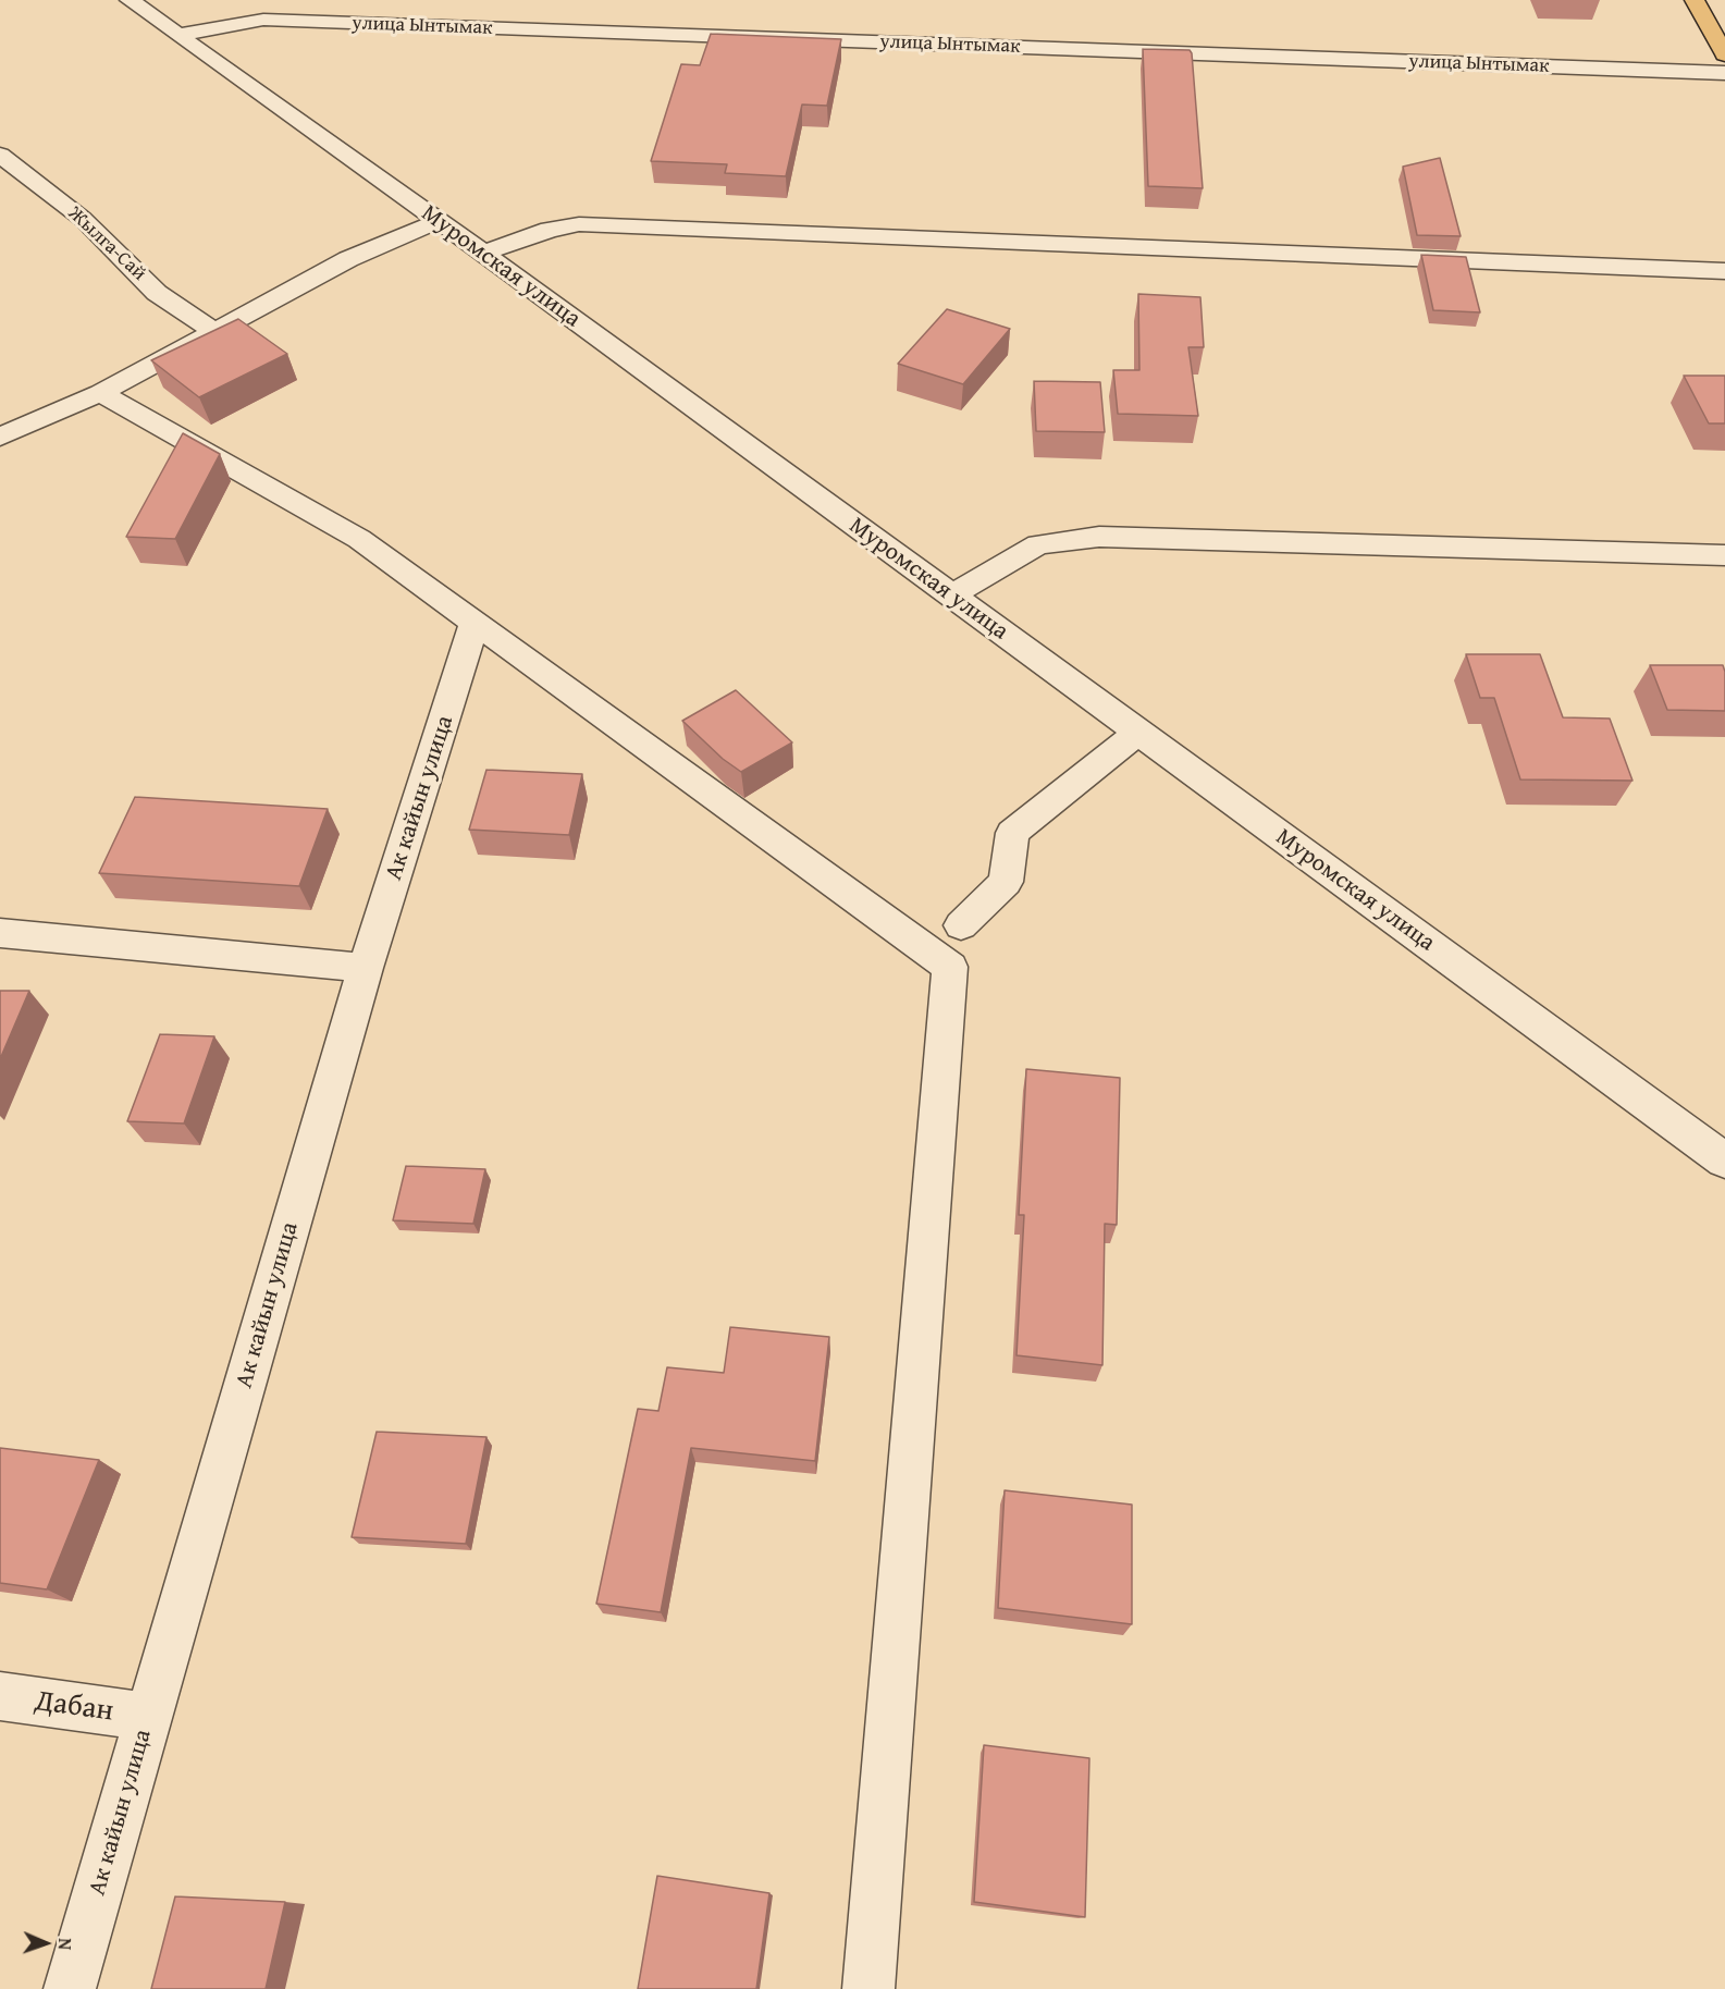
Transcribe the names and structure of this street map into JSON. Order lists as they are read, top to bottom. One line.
{"streets":{"street":["улица Ынтымак","Жылга-Сай","Муромская улица","Ак кайын улица","Дабан"]},"crossings":[["улица Ынтымак","Муромская улица"],["Ак кайын улица","Дабан"]],"north":"right"}
